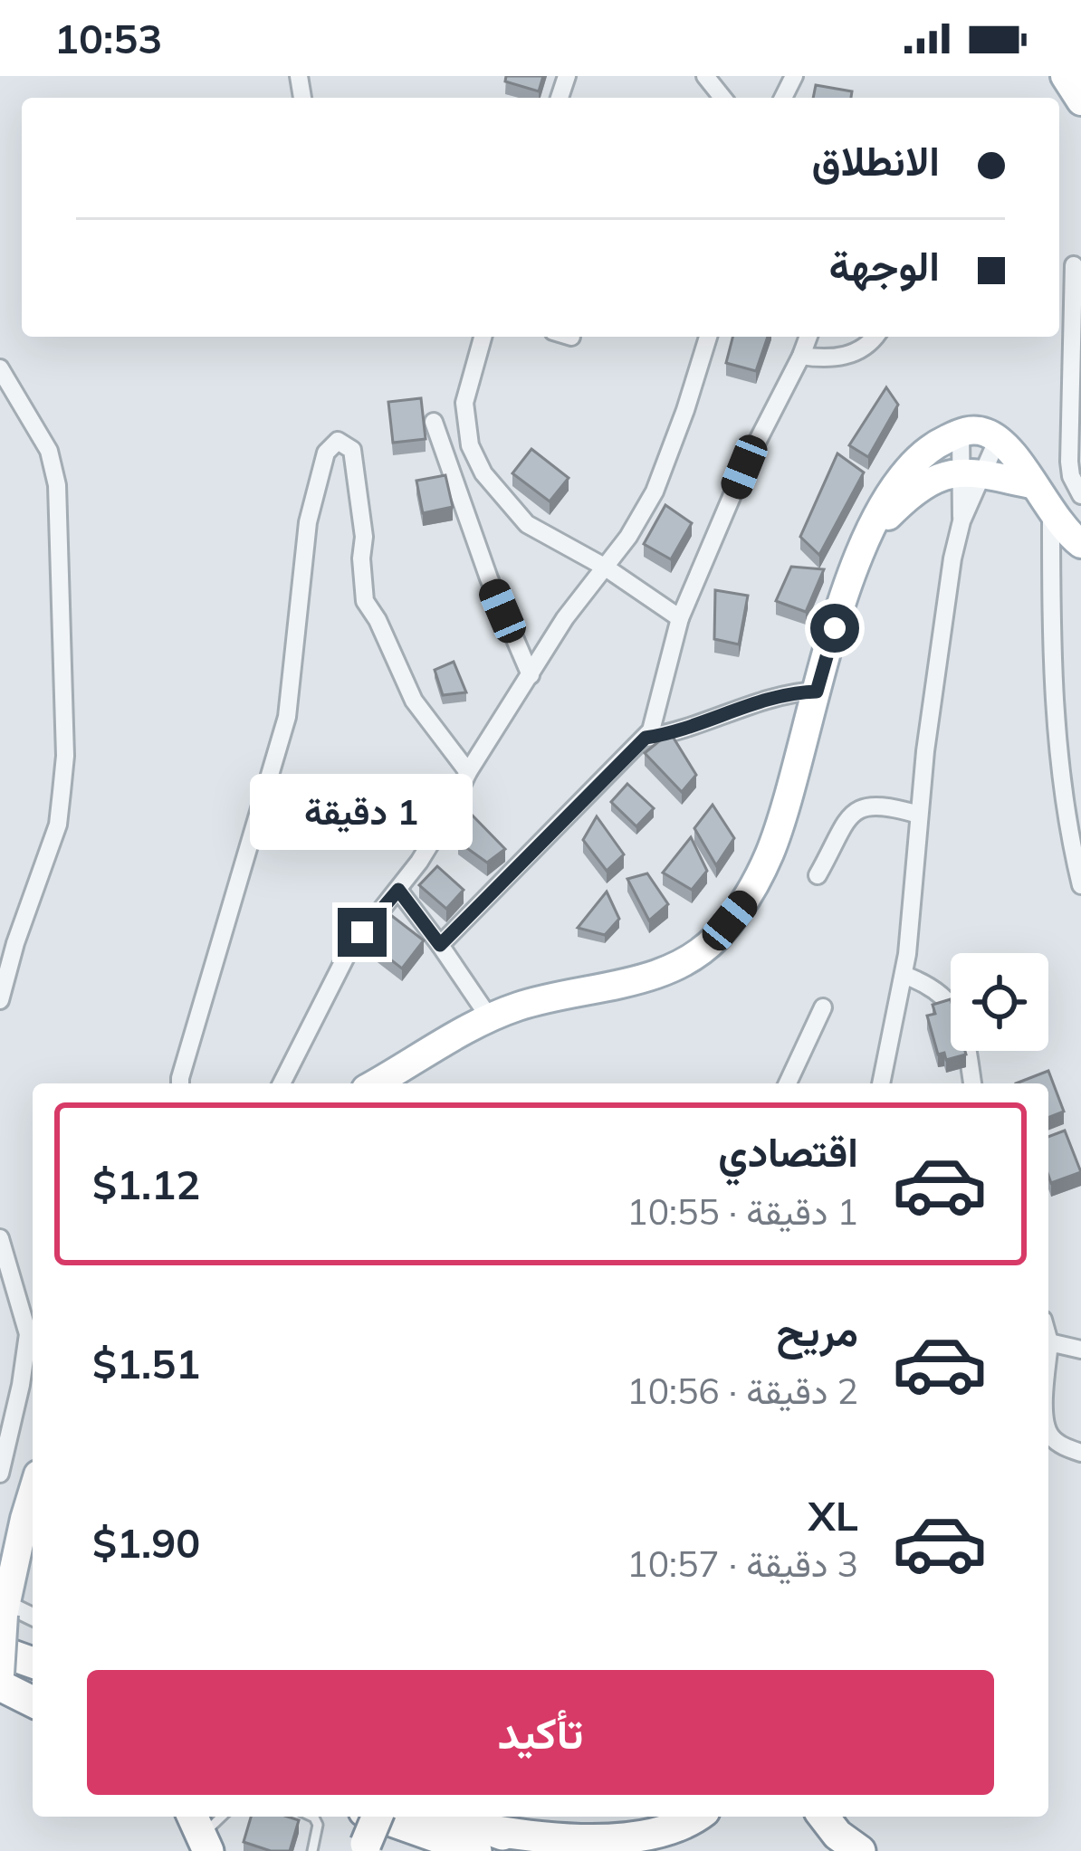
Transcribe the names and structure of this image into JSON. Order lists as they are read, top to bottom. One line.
{"page":{"status":"10:53","banner":["الانطلاق","الوجهة"],"bubble":"1 دقيقة","list":[{"name":"اقتصادي","note":"1 دقيقة · 10:55","value":"$1.12"},{"name":"مريح","note":"2 دقيقة · 10:56","value":"$1.51"},{"name":"XL","note":"3 دقيقة · 10:57","value":"$1.90"}],"buttons":"تأكيد"}}
